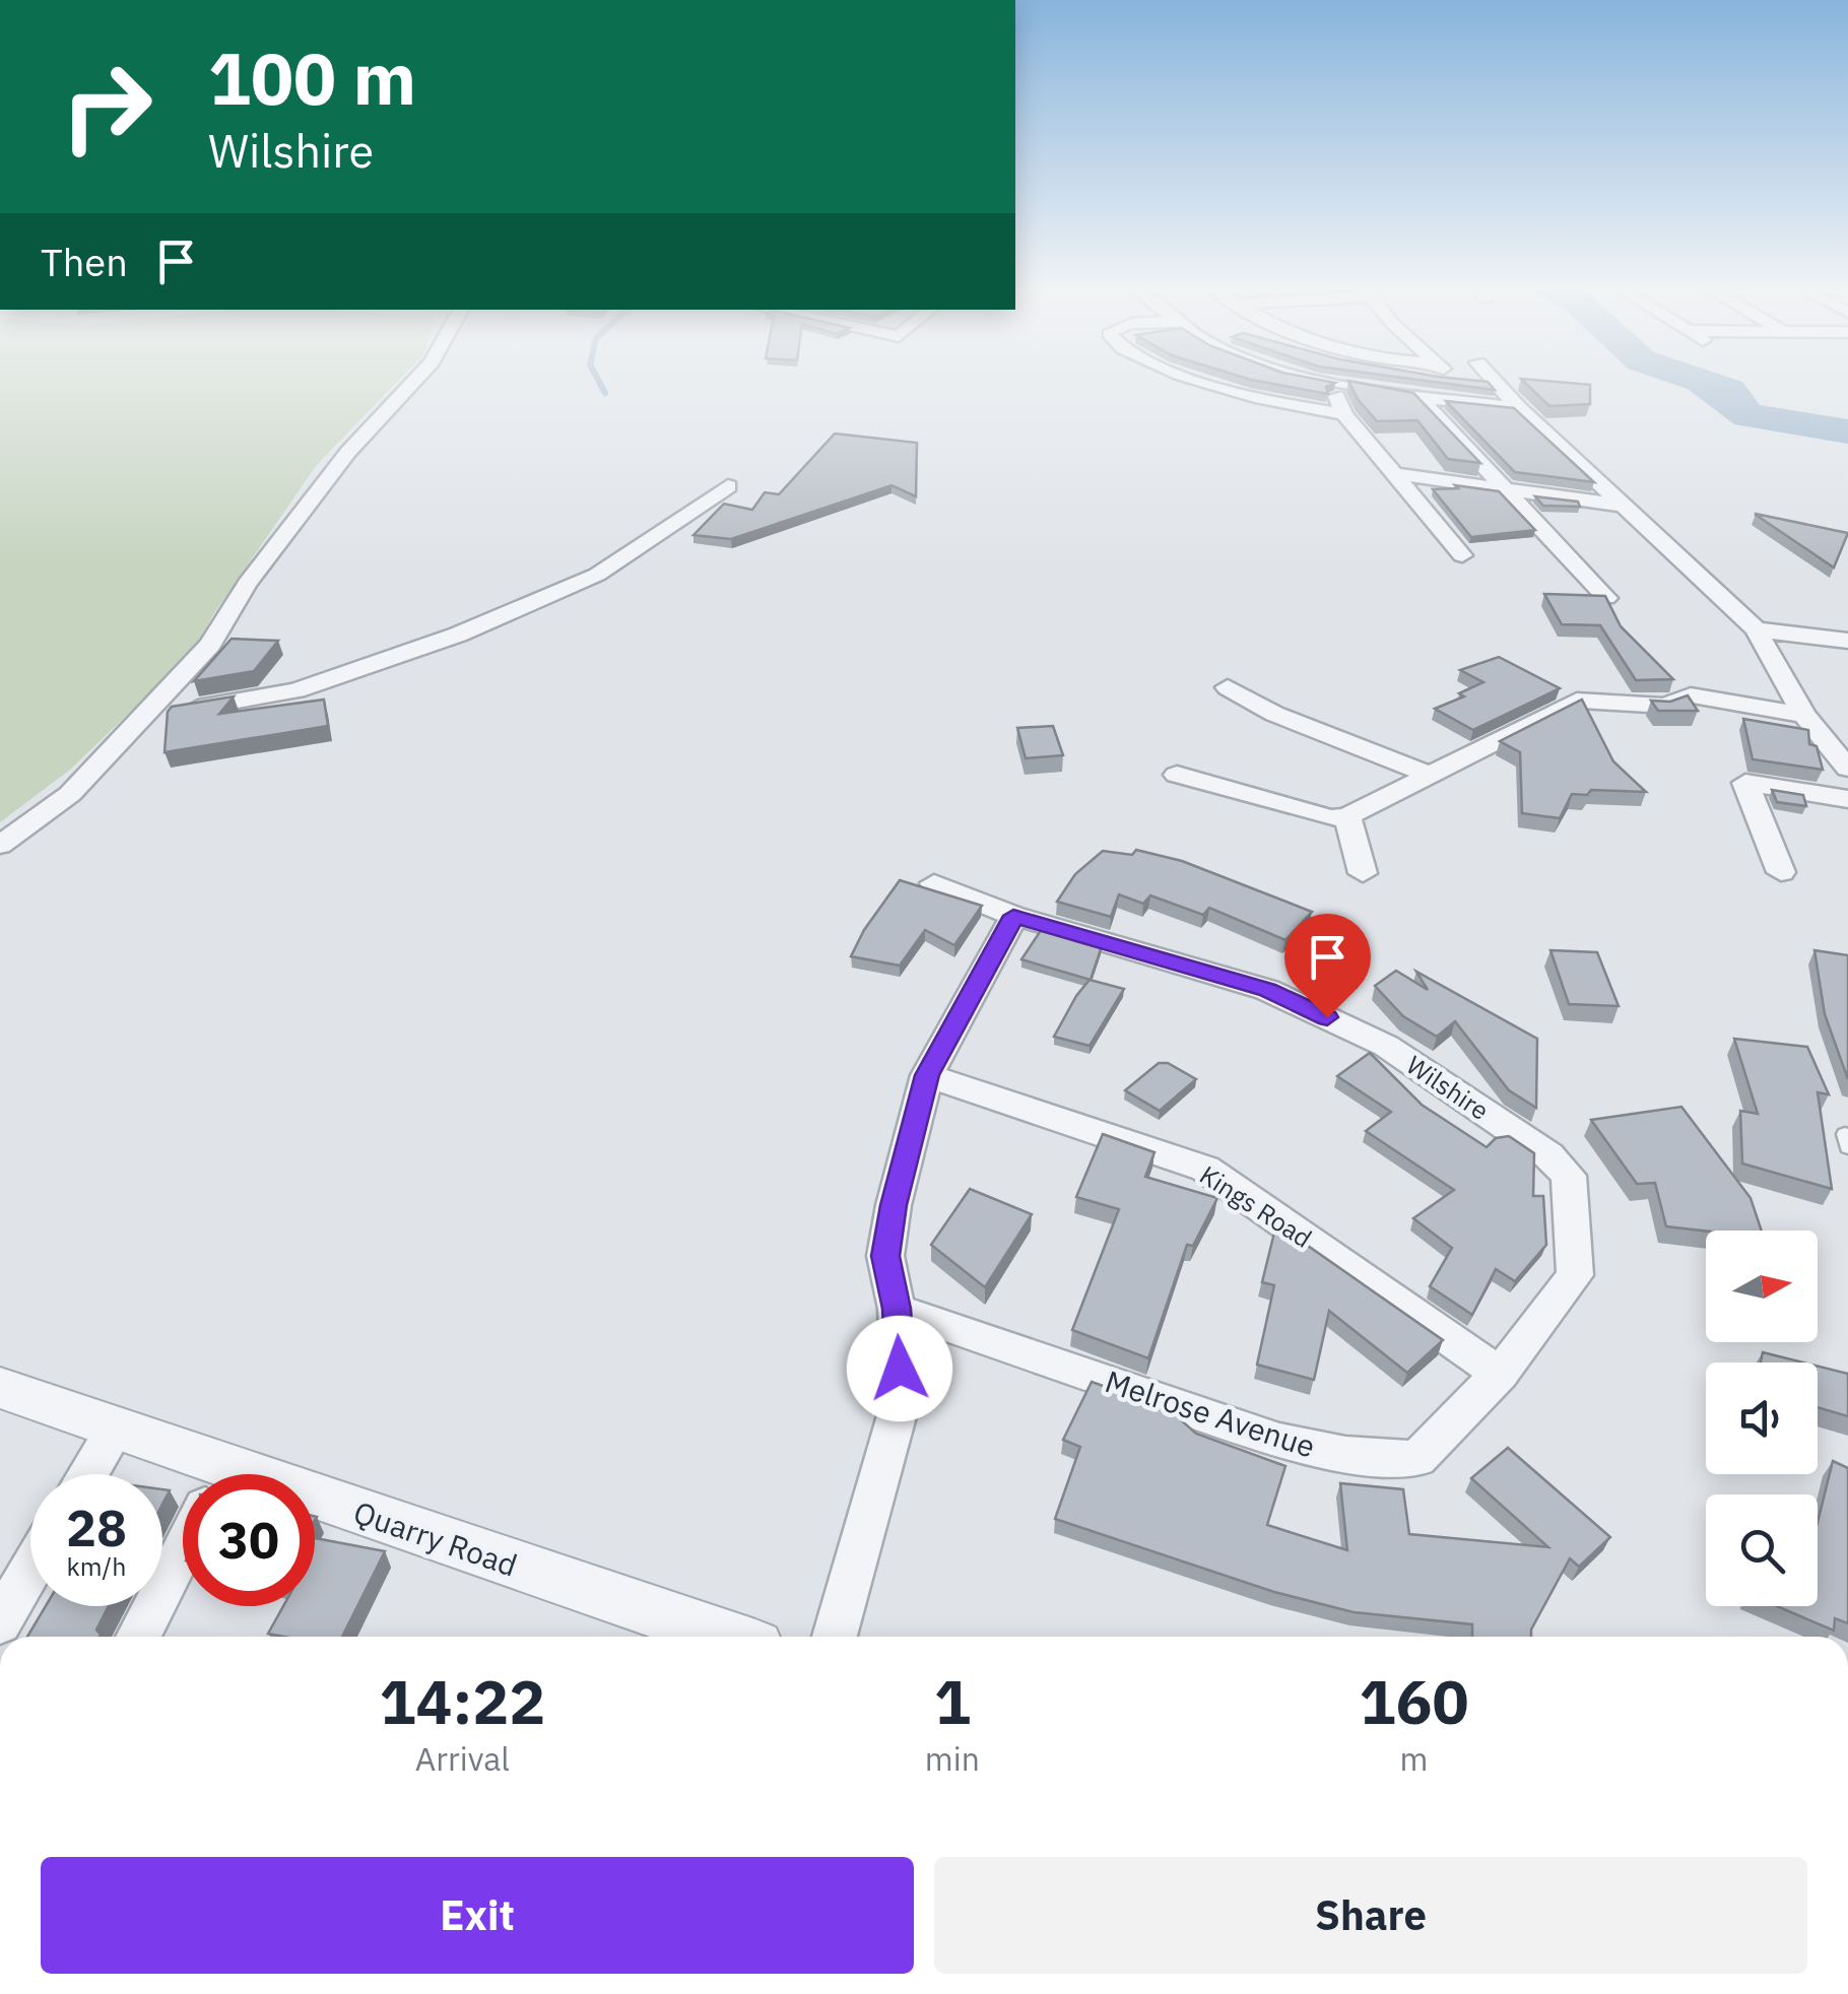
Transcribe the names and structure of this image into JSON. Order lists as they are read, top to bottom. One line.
{"streets":{"street":["Wilshire","Kings Road","Melrose Avenue","Quarry Road"]},"crossings":[["Wilshire","Kings Road"],["Wilshire","Melrose Avenue"],["Kings Road","Melrose Avenue"]],"north":"right","page":{"turn":["100 m","Wilshire"],"then":"Then","speed":"28 km/h","limit":"30","eta":["14:22","Arrival","1","min","160","m"],"buttons":["Exit","Share"]}}
